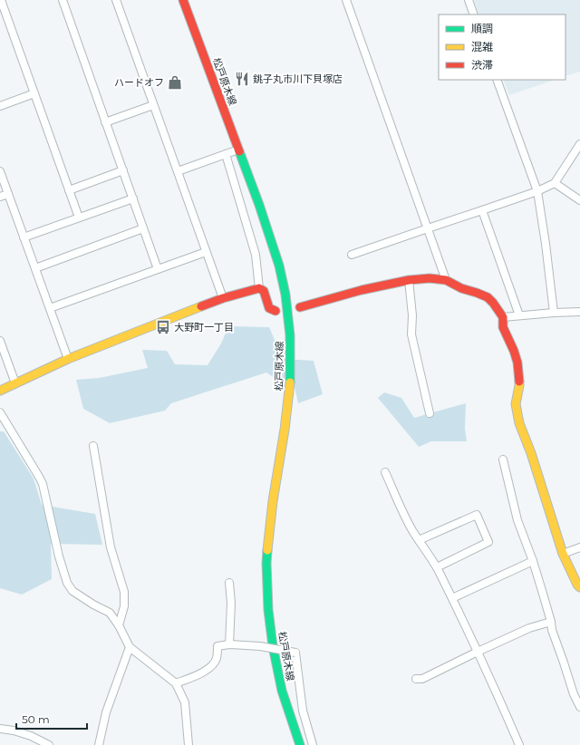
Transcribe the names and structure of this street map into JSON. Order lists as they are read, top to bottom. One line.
{"streets":{"street":["松戸原木線"]},"places":{"restaurant":["銚子丸市川下貝塚店"],"shop":["ハードオフ"],"bus stop":["大野町一丁目"]},"legend":["順調","混雑","渋滞"],"scale_bar":"50 m"}
